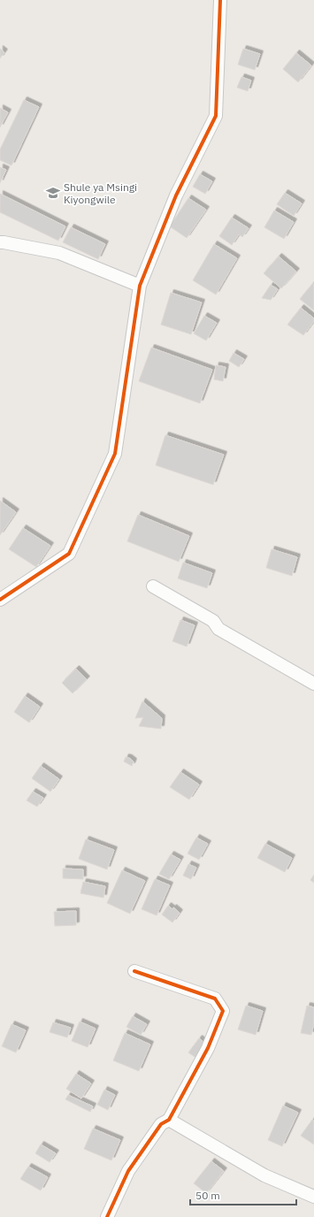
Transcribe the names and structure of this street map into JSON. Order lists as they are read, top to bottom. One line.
{"places":{"school or university":["Shule ya Msingi Kiyongwile"]},"scale_bar":"50 m"}
